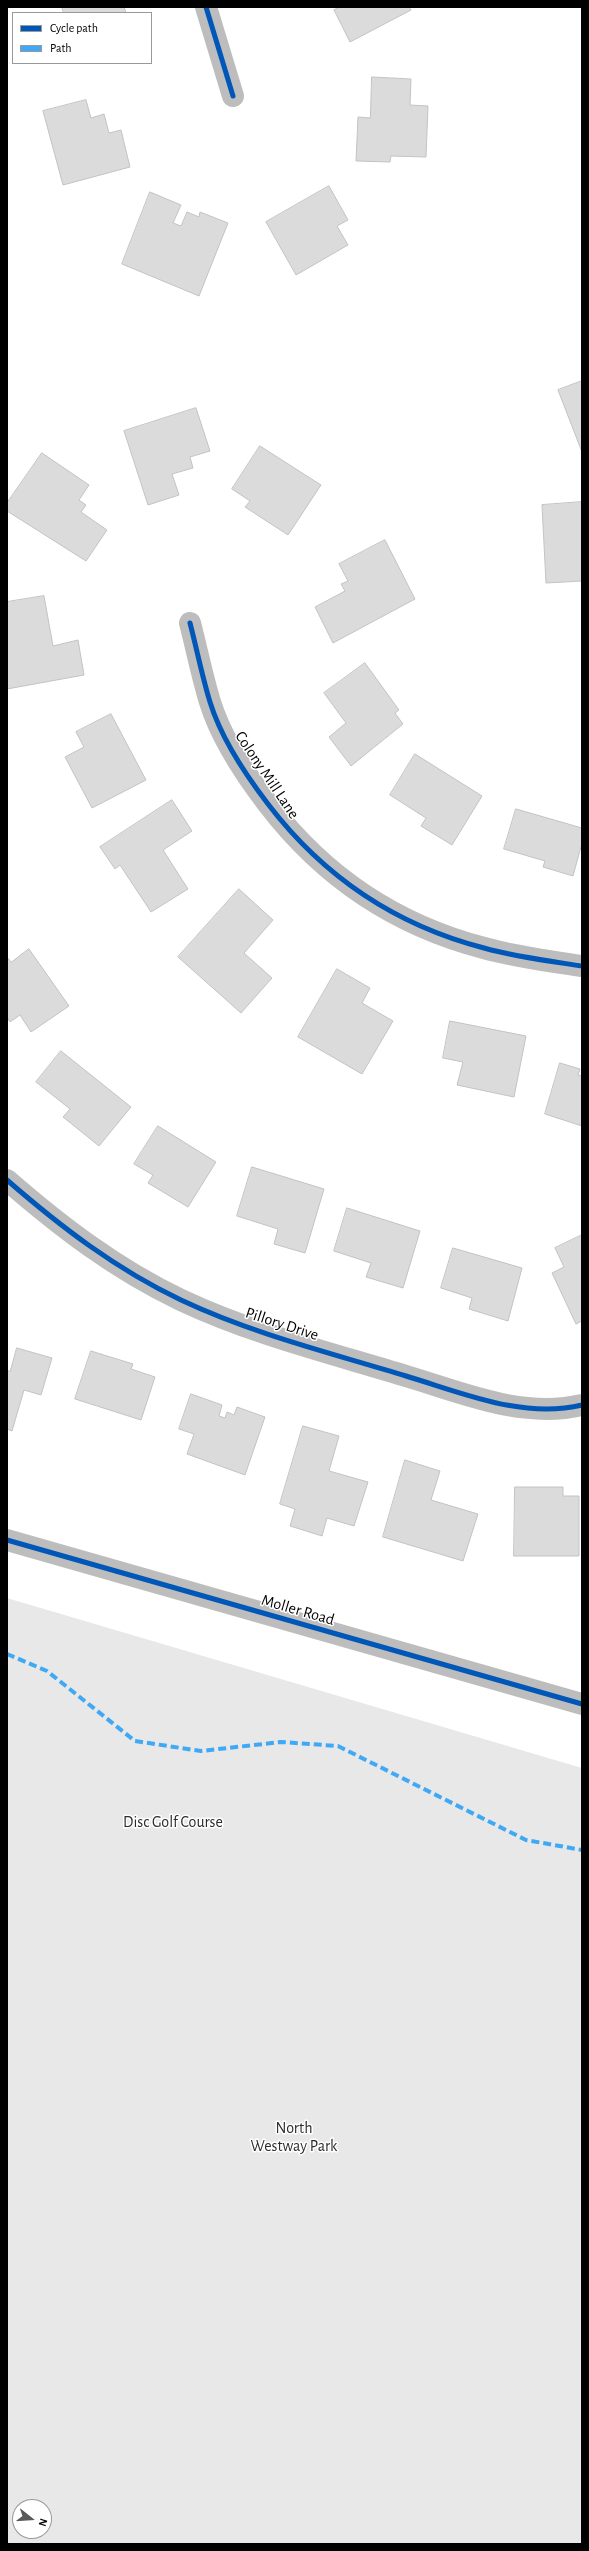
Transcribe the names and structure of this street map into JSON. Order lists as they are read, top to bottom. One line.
{"streets":{"street":["Colony Mill Lane","Pillory Drive","Moller Road"]},"parks":["Disc Golf Course","North Westway Park"],"legend":["Cycle path","Path"],"north":"right"}
